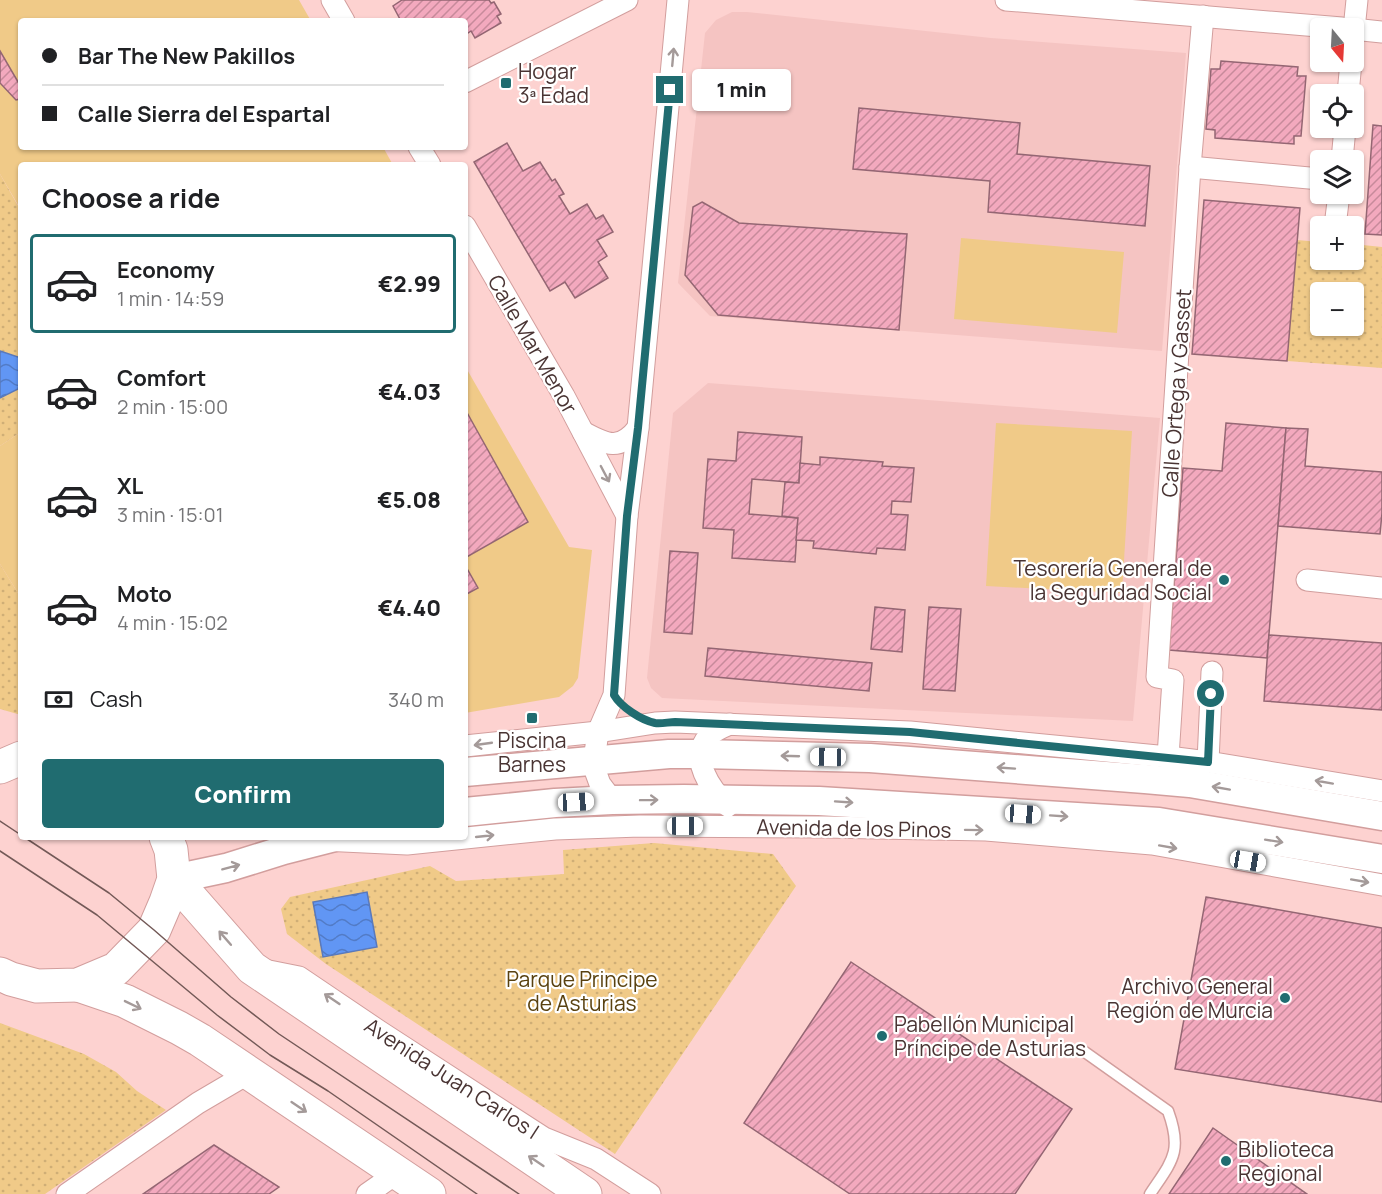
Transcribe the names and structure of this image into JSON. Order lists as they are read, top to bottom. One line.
{"streets":{"main road":["Avenida de los Pinos","Avenida Juan Carlos I"],"street":["Calle Mar Menor","Calle Ortega y Gasset"]},"crossings":[["Avenida de los Pinos","Avenida Juan Carlos I"]],"parks":["Parque Principe de Asturias"],"places":{"transit":["Hogar 3ª Edad","Piscina Barnes"],"other":["Tesorería General de la Seguridad Social","Archivo General Región de Murcia","Pabellón Municipal Príncipe de Asturias","Biblioteca Regional"]},"north":"bottom","page":{"map_buttons":["+","−"],"banner":["Bar The New Pakillos","Calle Sierra del Espartal"],"bubble":"1 min","heading":"Choose a ride","list":[{"name":"Economy","note":"1 min · 14:59","value":"€2.99"},{"name":"Comfort","note":"2 min · 15:00","value":"€4.03"},{"name":"XL","note":"3 min · 15:01","value":"€5.08"},{"name":"Moto","note":"4 min · 15:02","value":"€4.40"}],"pay":["Cash","340 m"],"buttons":"Confirm"}}
